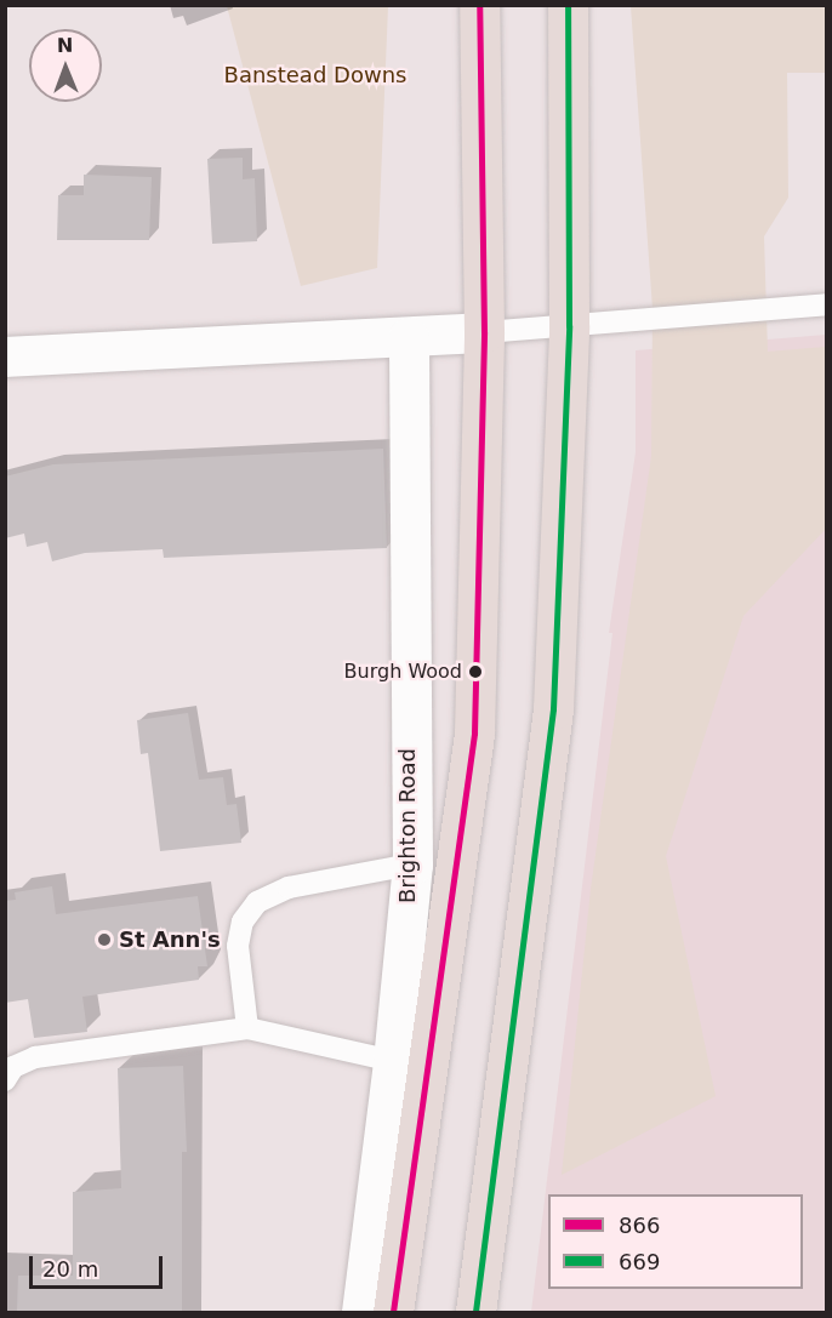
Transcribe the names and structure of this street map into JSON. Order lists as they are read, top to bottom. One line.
{"streets":{"highway":["Brighton Road"]},"parks":["Banstead Downs"],"places":["Burgh Wood","St Ann's"],"lines":["transit line 866","transit line 669"],"legend":["866","669"],"scale_bar":"20 m","north":"top"}
